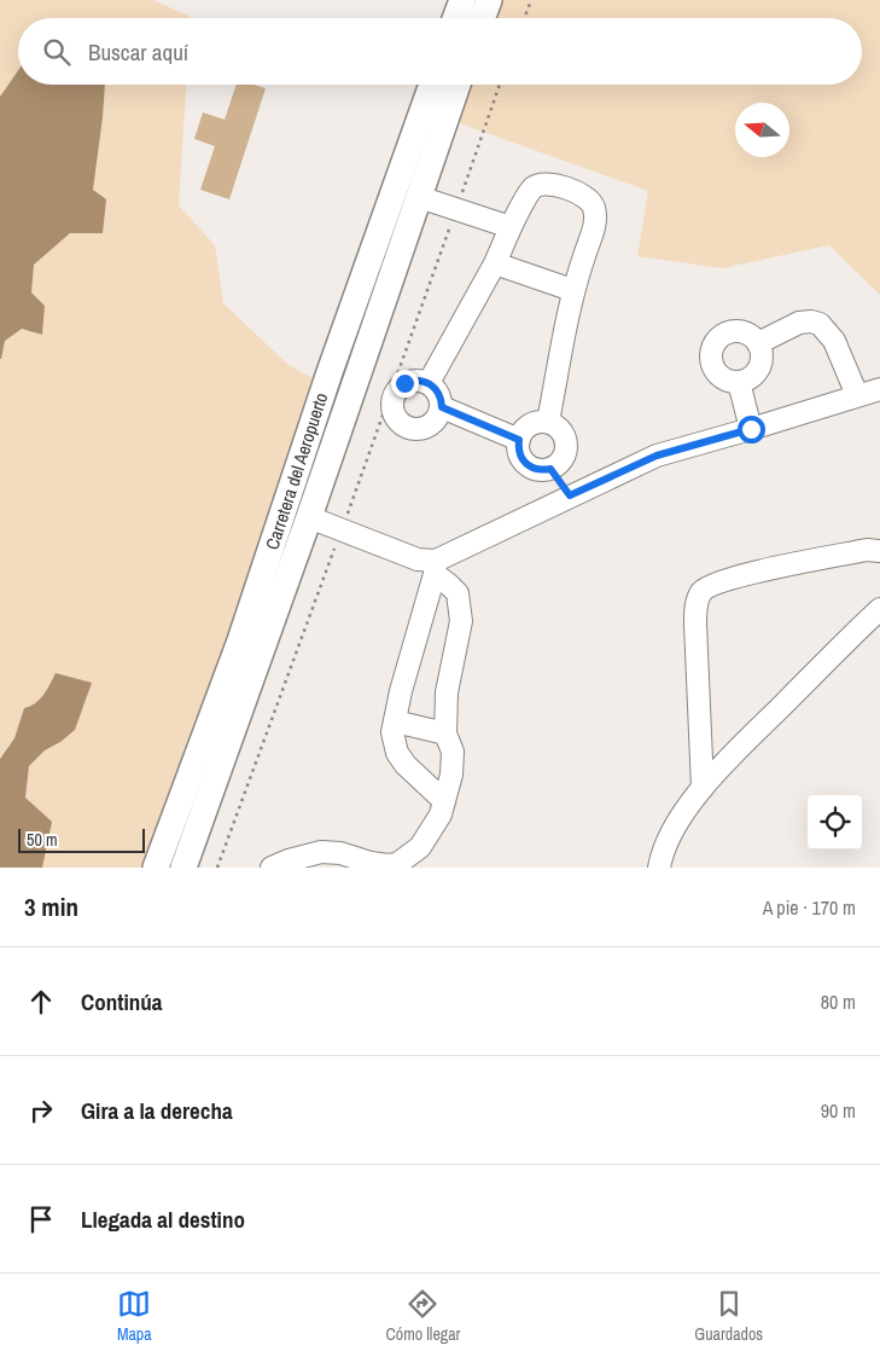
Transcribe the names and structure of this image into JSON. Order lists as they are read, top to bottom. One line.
{"streets":{"main road":["Carretera del Aeropuerto"]},"scale_bar":"50 m","north":"left","page":{"search":"Buscar aquí","scale":"50 m","heading":["3 min","A pie · 170 m"],"list":[["Continúa","80 m"],["Gira a la derecha","90 m"],"Llegada al destino"],"nav":["Mapa","Cómo llegar","Guardados"]}}
